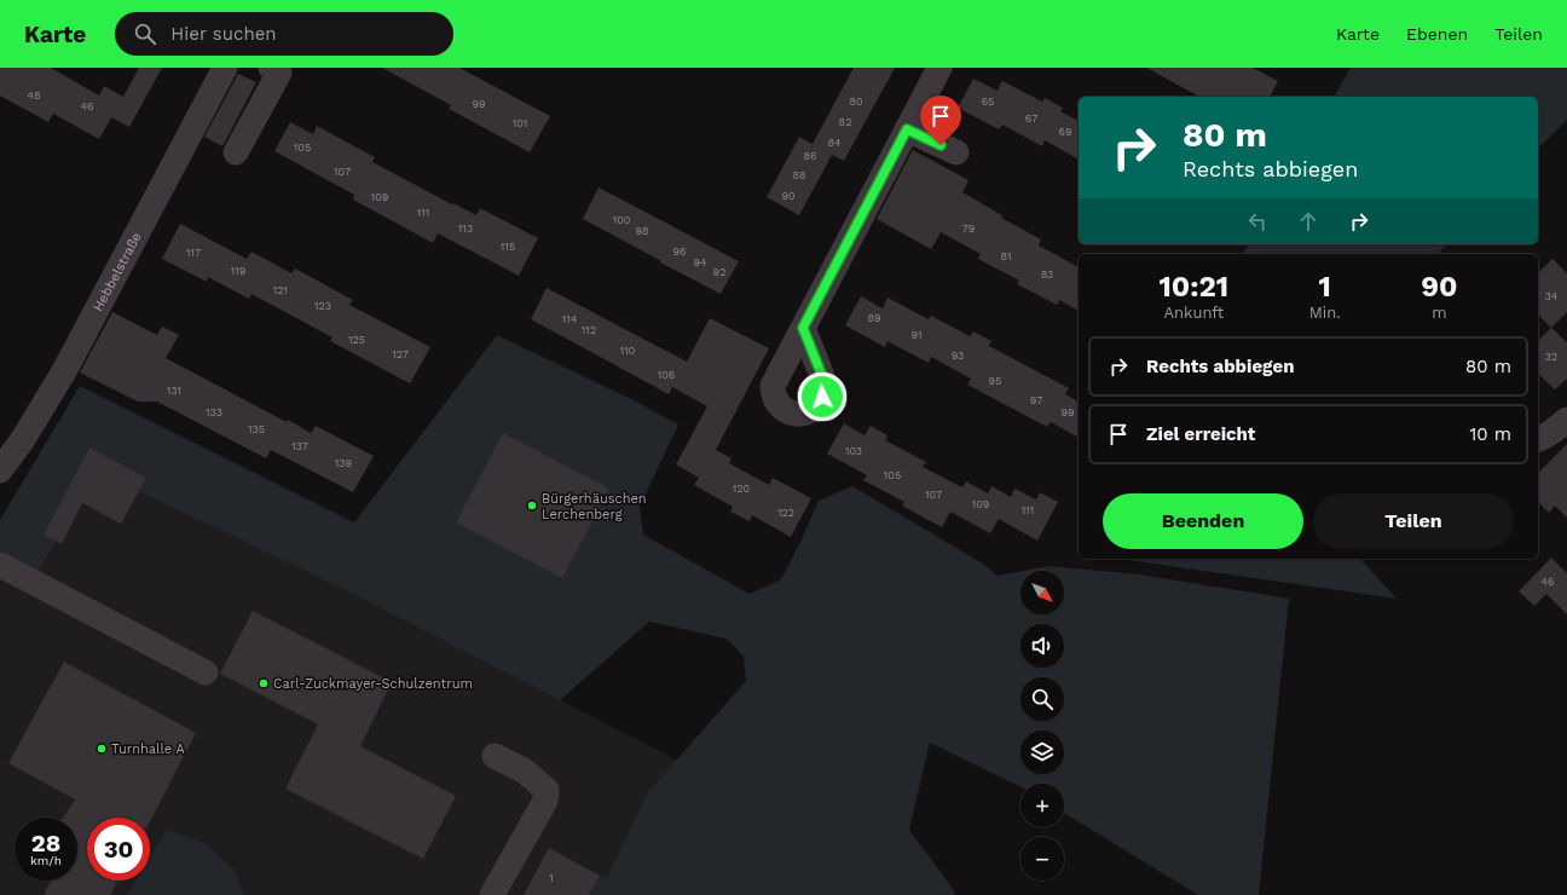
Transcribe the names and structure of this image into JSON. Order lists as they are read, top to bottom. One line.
{"streets":{"street":["Hebbelstraße"]},"places":["Bürgerhäuschen Lerchenberg","Carl-Zuckmayer-Schulzentrum","Turnhalle A"],"house_numbers":["48","80","65","99","46","67","82","101","69","84","105","86","107","88","90","109","111","100","113","79","98","115","96","117","81","94","119","92","83","121","34","123","89","114","112","91","125","110","127","93","32","106","95","131","97","133","99","135","137","103","139","105","120","107","109","111","122","46","1"],"north":"bottom right","page":{"header":"Karte","search":"Hier suchen","nav":["Karte","Ebenen","Teilen"],"turn":["80 m","Rechts abbiegen"],"eta":["10:21","Ankunft","1","Min.","90","m"],"list":[{"name":"Rechts abbiegen","value":"80 m"},{"name":"Ziel erreicht","value":"10 m"}],"buttons":["Beenden","Teilen"],"map_buttons":["+","−"],"speed":"28 km/h","limit":"30"}}
